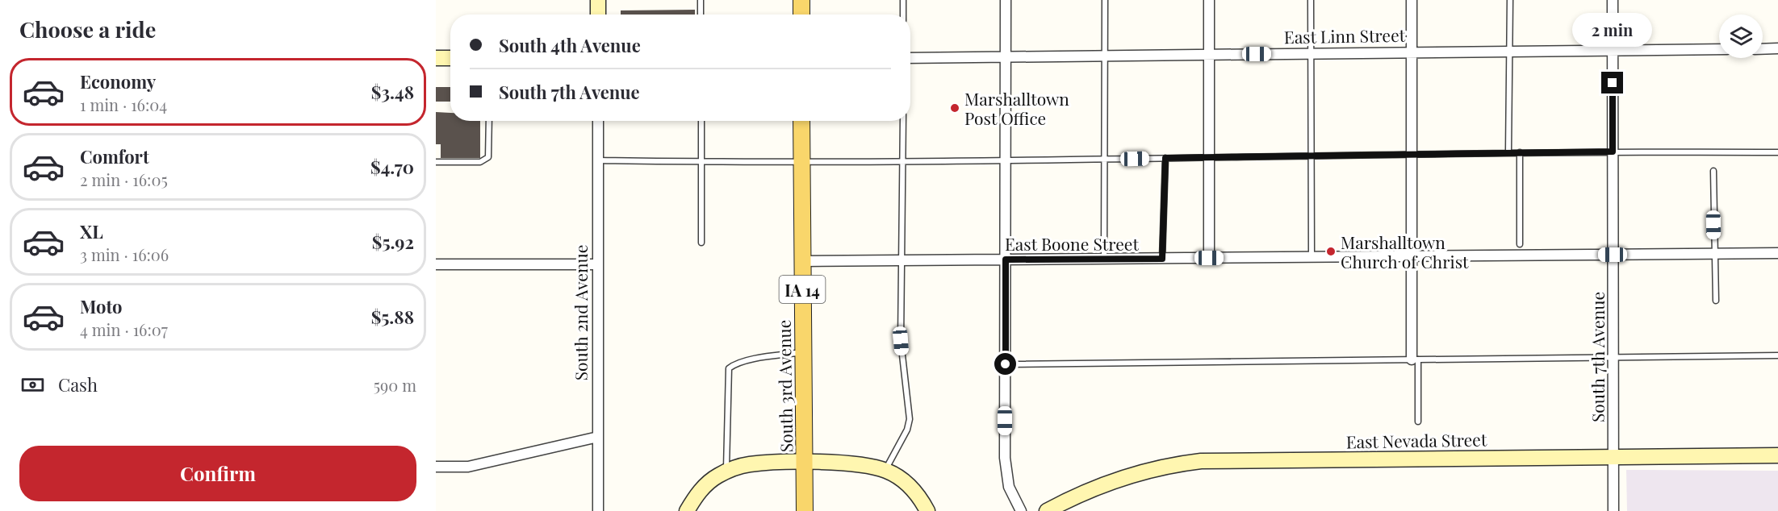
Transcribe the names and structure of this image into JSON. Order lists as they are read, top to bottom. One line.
{"streets":{"main road":["IA 14","South 3rd Avenue","East Nevada Street"],"street":["East Linn Street","East Boone Street","South 2nd Avenue","South 7th Avenue"]},"crossings":[["East Linn Street","South 7th Avenue"],["East Boone Street","South 7th Avenue"],["East Boone Street","South 3rd Avenue"],["South 7th Avenue","East Nevada Street"]],"places":["Marshalltown Post Office","Marshalltown Church of Christ"],"page":{"heading":"Choose a ride","bubble":"2 min","banner":["South 4th Avenue","South 7th Avenue"],"list":[{"name":"Economy","note":"1 min · 16:04","value":"$3.48"},{"name":"Comfort","note":"2 min · 16:05","value":"$4.70"},{"name":"XL","note":"3 min · 16:06","value":"$5.92"},{"name":"Moto","note":"4 min · 16:07","value":"$5.88"}],"pay":["Cash","590 m"],"buttons":"Confirm"}}
